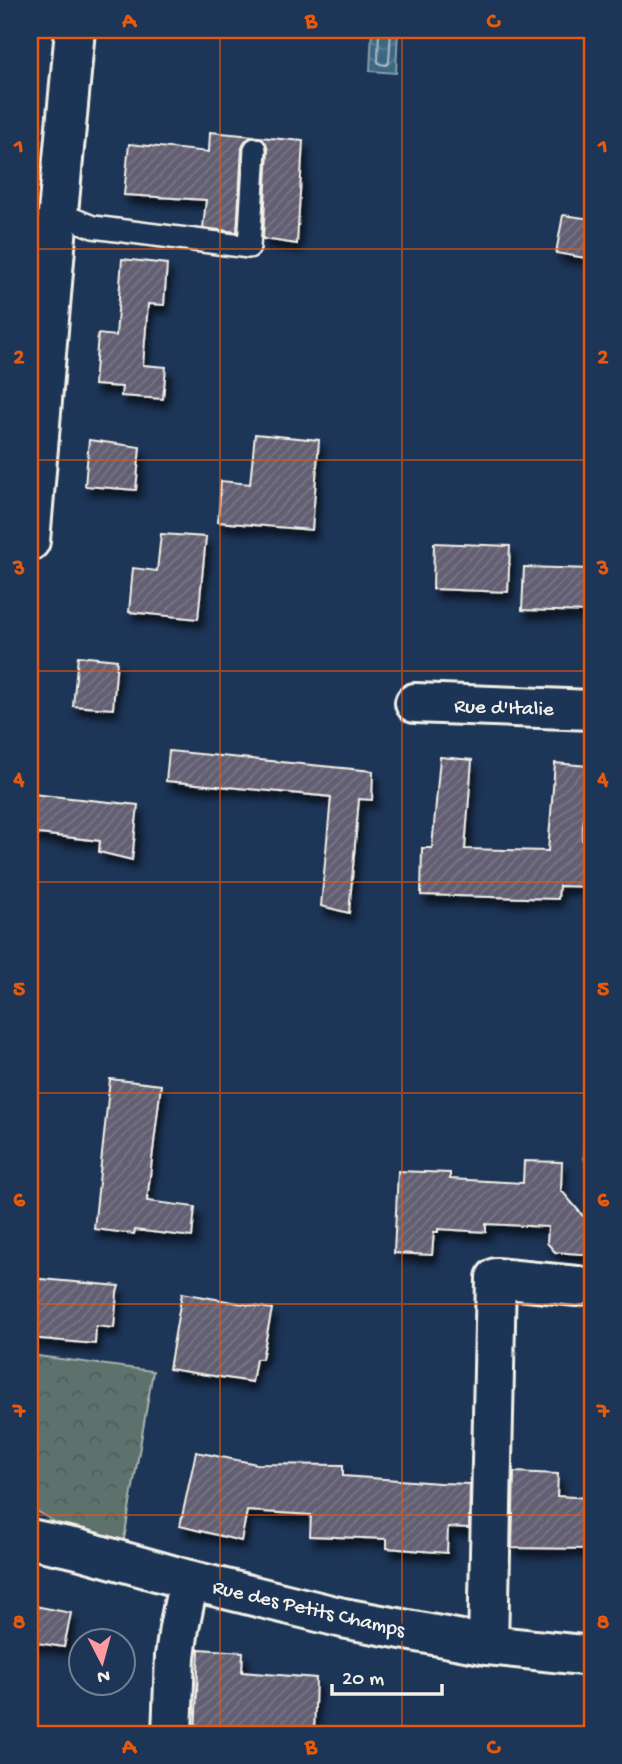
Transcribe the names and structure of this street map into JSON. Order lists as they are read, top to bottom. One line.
{"streets":{"street":["Rue d'Italie","Rue des Petits Champs"]},"scale_bar":"20 m","north":"bottom","grid":{"columns":["A","B","C"],"rows":["1","2","3","4","5","6","7","8"]}}
